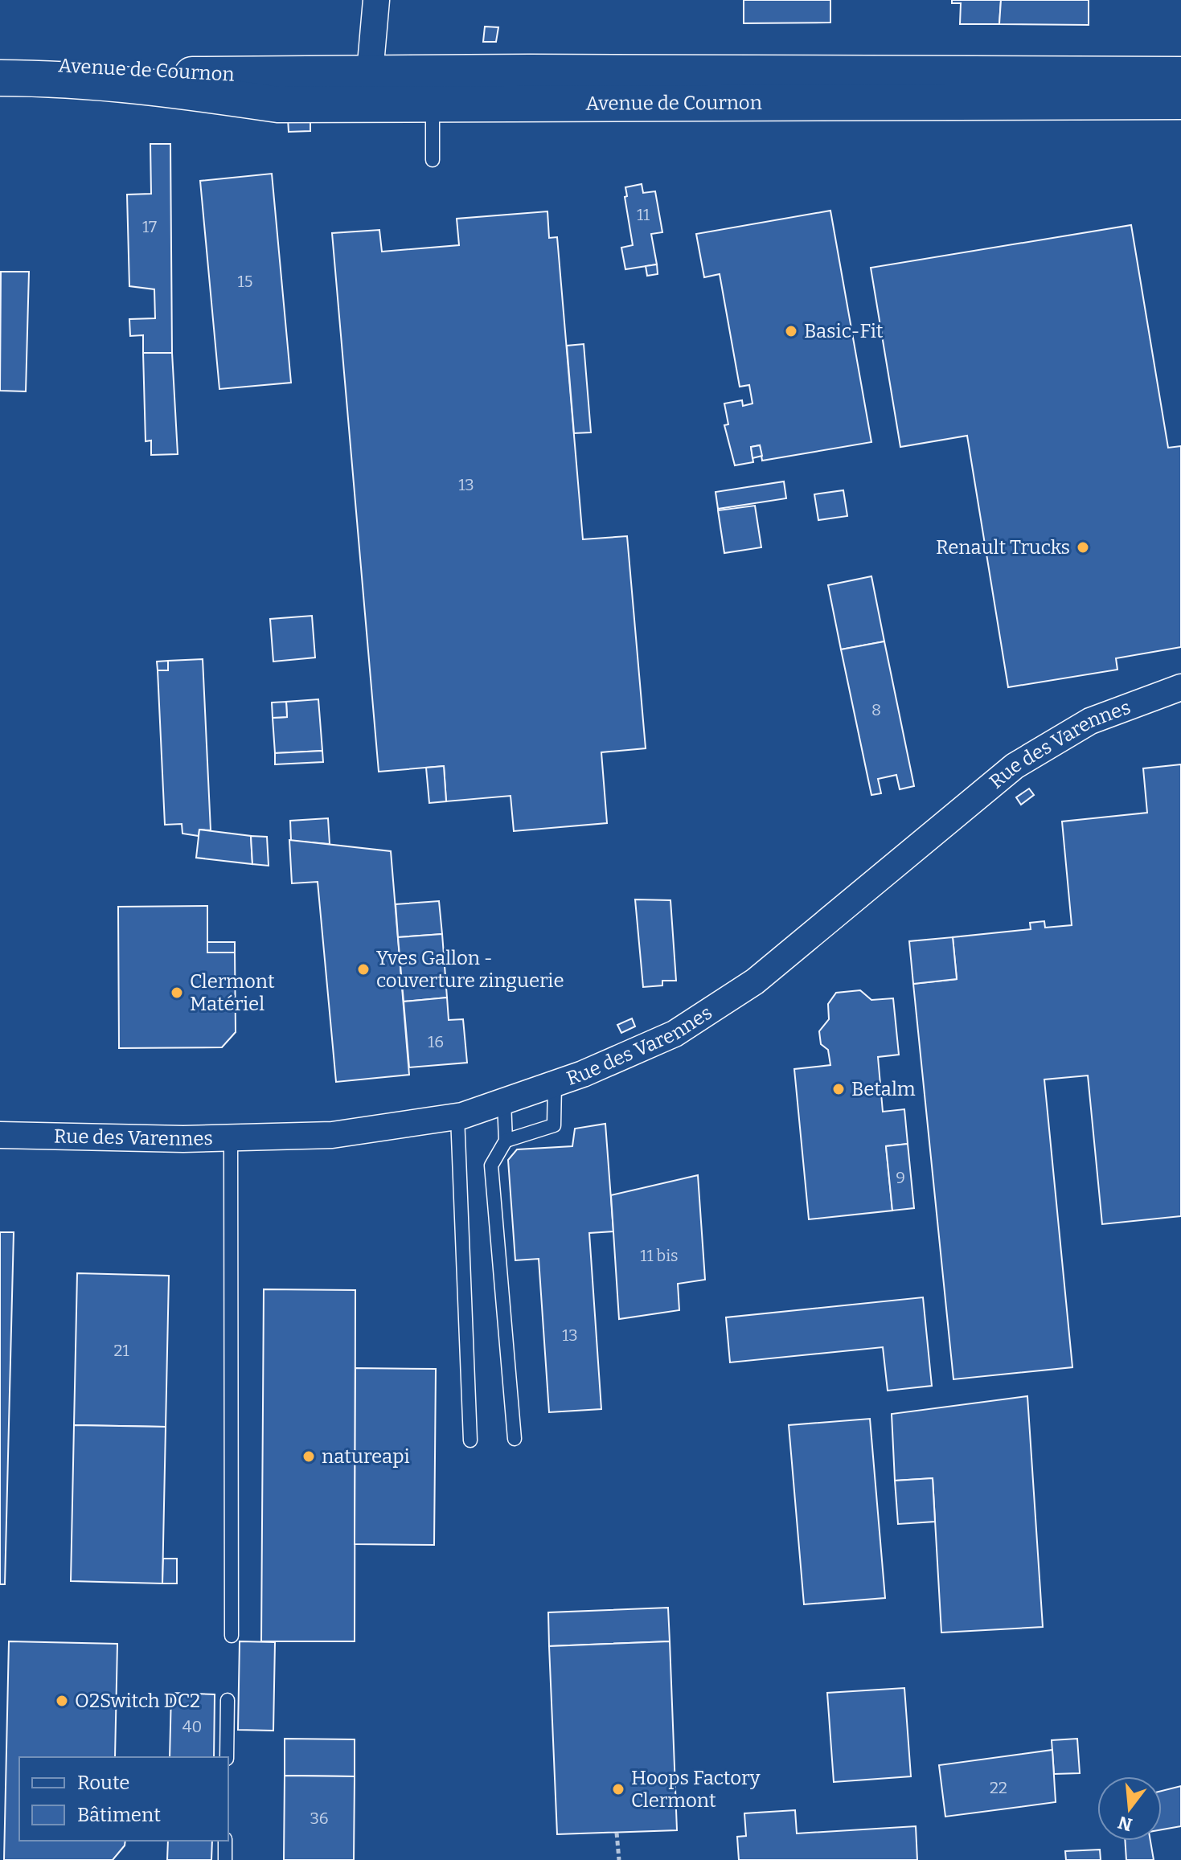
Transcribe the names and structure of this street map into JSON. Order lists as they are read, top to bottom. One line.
{"streets":{"main road":["Avenue de Cournon"],"street":["Rue des Varennes"]},"places":["Basic-Fit","Renault Trucks","Yves Gallon - couverture zinguerie","Clermont Matériel","Betalm","natureapi","O2Switch DC2","Hoops Factory Clermont"],"house_numbers":["11","17","15","13","8","16","9","11 bis","13","21","40","22","36"],"legend":["Route","Bâtiment"],"north":"bottom"}
